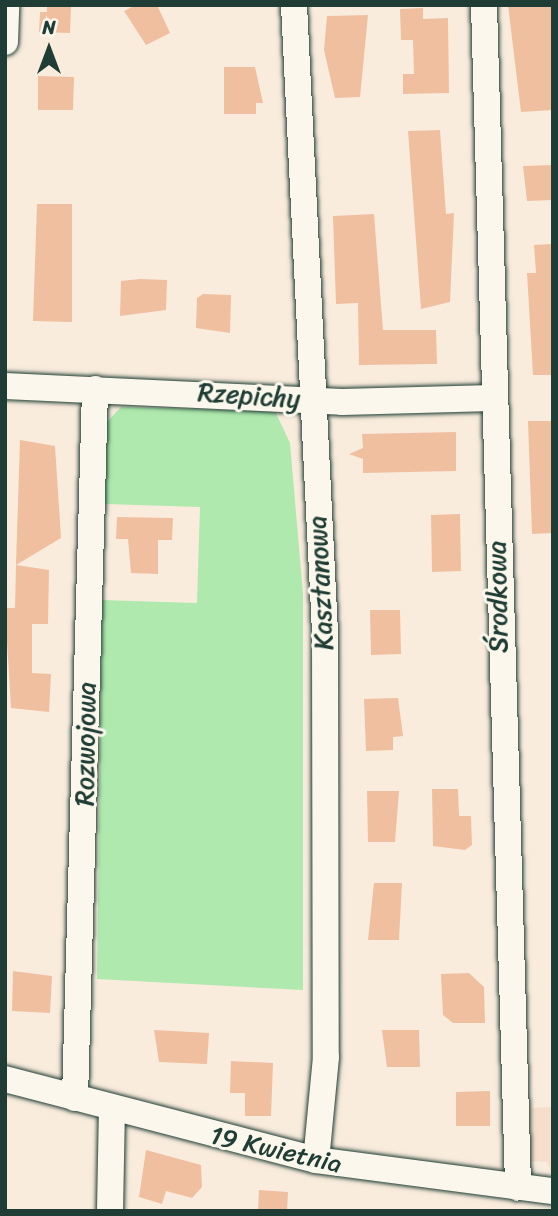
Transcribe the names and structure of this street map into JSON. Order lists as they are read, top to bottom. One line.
{"streets":{"street":["Rzepichy","Kasztanowa","Środkowa","Rozwojowa","19 Kwietnia"]},"crossings":[["Rzepichy","Kasztanowa"],["Rzepichy","Środkowa"],["Rzepichy","Rozwojowa"],["Kasztanowa","19 Kwietnia"],["Środkowa","19 Kwietnia"],["Rozwojowa","19 Kwietnia"]],"north":"top"}
